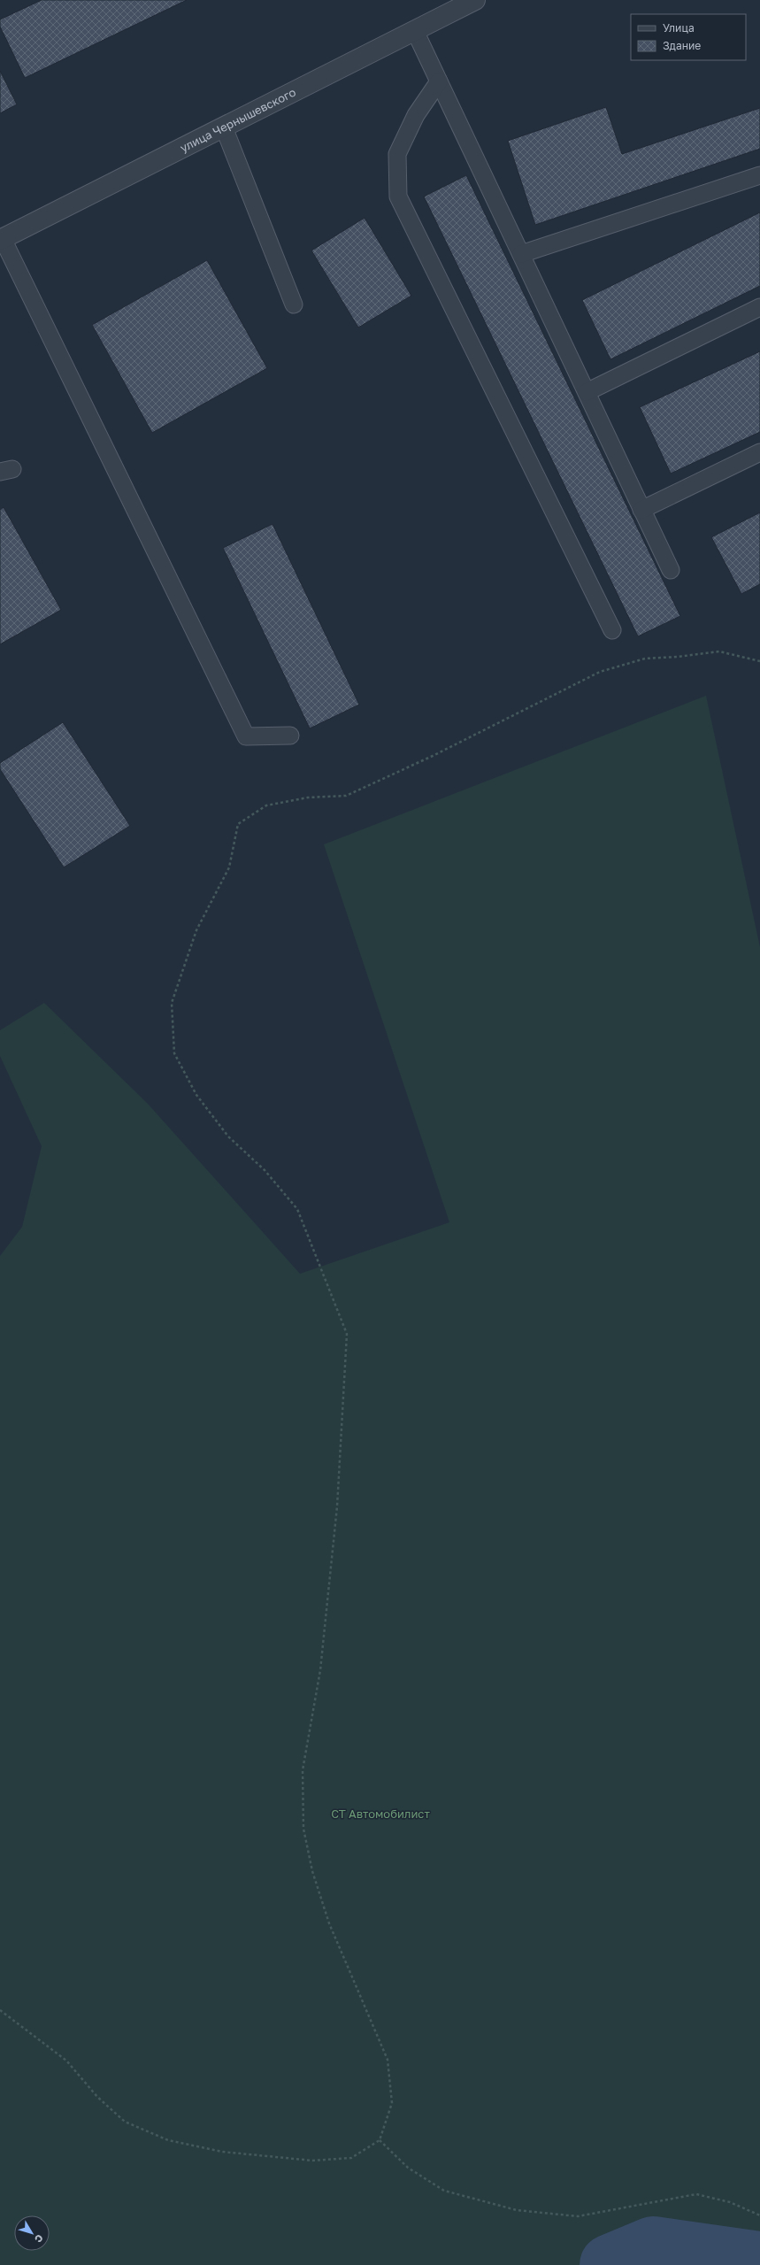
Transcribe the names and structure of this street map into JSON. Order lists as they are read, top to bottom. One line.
{"streets":{"street":["улица Чернышевского"]},"parks":["СТ Автомобилист"],"legend":["Улица","Здание"],"north":"bottom right"}
